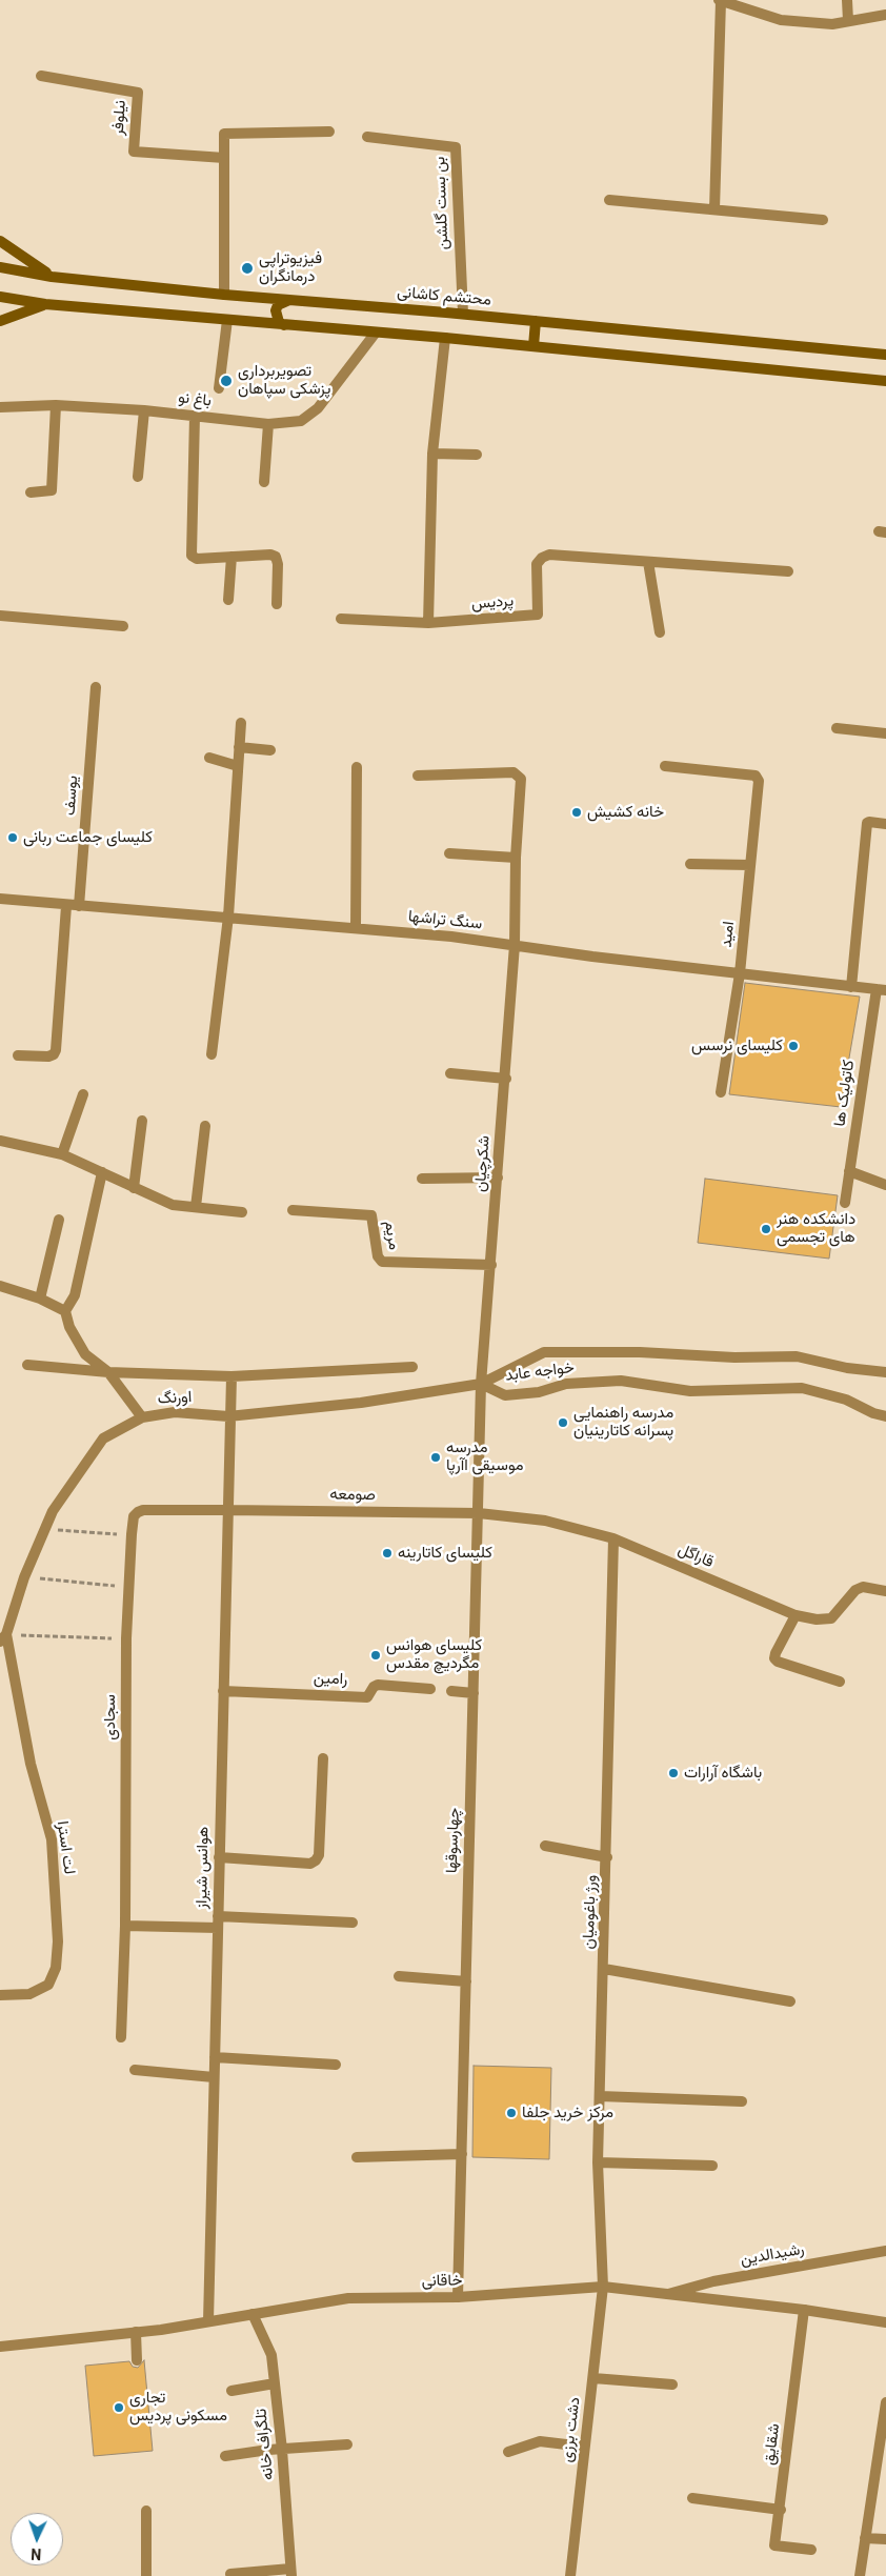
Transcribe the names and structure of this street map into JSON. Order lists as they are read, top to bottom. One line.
{"streets":{"main road":["محتشم کاشانی"],"street":["نیلوفر","بن بست گلشن","باغ نو","پردیس","یوسف","سنگ تراشها","امید","کاتولیک ها","شکرچیان","مریم","خواجه عابد","اورنگ","صومعه","قاراگل","رامین","سجادی","چهارسوقها","لت استرا","هوانس شیراز","ورژ باغومیان","رشیدالدین","خاقانی","دشت برزی","تلگراف خانه","شقایق"]},"crossings":[["بن بست گلشن","محتشم کاشانی"],["یوسف","سنگ تراشها"],["سنگ تراشها","امید"],["سنگ تراشها","کاتولیک ها"],["سنگ تراشها","شکرچیان"],["شکرچیان","مریم"],["شکرچیان","خواجه عابد"],["شکرچیان","اورنگ"],["شکرچیان","چهارسوقها"],["خواجه عابد","اورنگ"],["خواجه عابد","چهارسوقها"],["اورنگ","چهارسوقها"],["اورنگ","لت استرا"],["اورنگ","هوانس شیراز"],["صومعه","قاراگل"],["صومعه","سجادی"],["صومعه","چهارسوقها"],["صومعه","هوانس شیراز"],["قاراگل","چهارسوقها"],["قاراگل","ورژ باغومیان"],["رامین","هوانس شیراز"],["چهارسوقها","خاقانی"],["هوانس شیراز","خاقانی"],["ورژ باغومیان","خاقانی"],["ورژ باغومیان","دشت برزی"],["رشیدالدین","خاقانی"],["خاقانی","دشت برزی"],["خاقانی","تلگراف خانه"],["خاقانی","شقایق"]],"places":["فیزیوتراپی درمانگران","تصویربرداری پزشکی سپاهان","خانه کشیش","کلیسای جماعت ربانی","کلیسای نرسس","دانشکده هنر های تجسمی","مدرسه راهنمایی پسرانه کاتارینیان","مدرسه موسیقی اآرپا","کلیسای کاتارینه","کلیسای هوانس مگردیچ مقدس","باشگاه آرارات","مرکز خرید جلفا","تجاری مسکونی پردیس"],"north":"bottom"}
